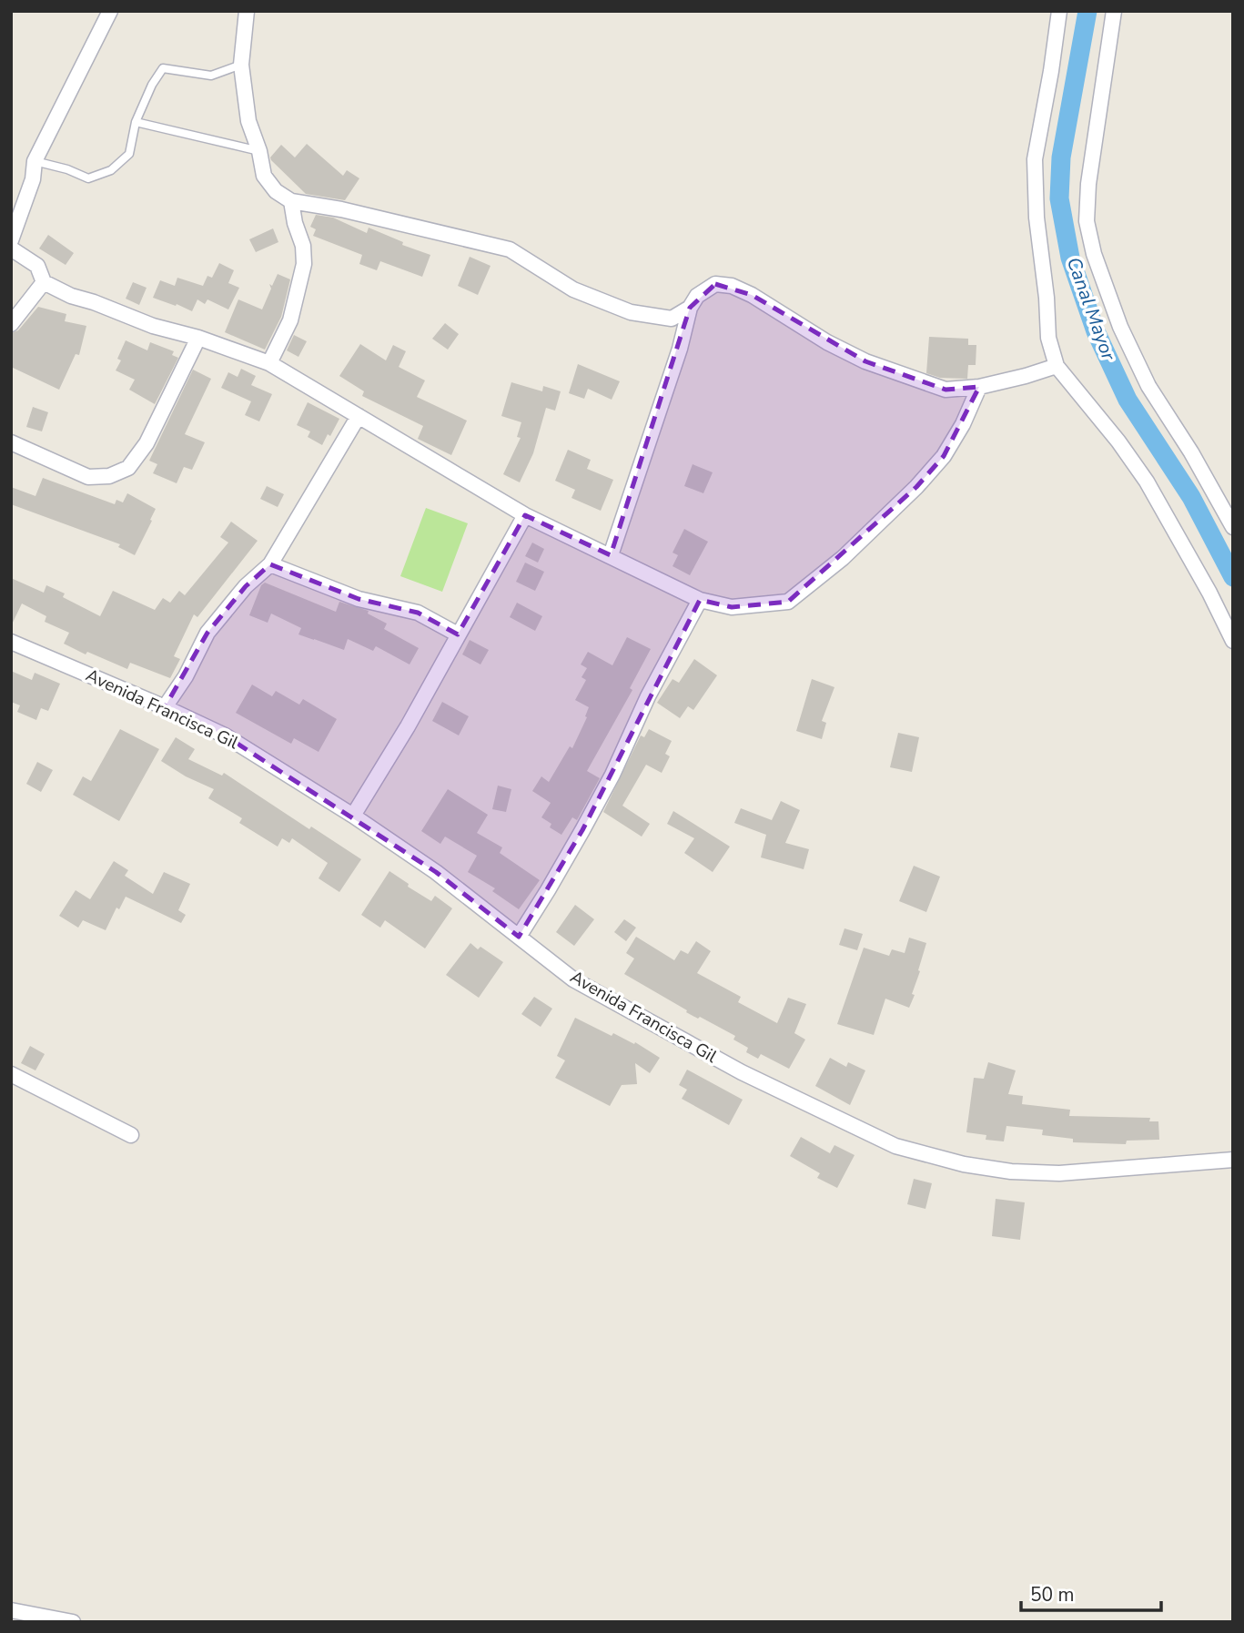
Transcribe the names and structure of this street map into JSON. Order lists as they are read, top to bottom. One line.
{"streets":{"street":["Avenida Francisca Gil"]},"water":["Canal Mayor"],"scale_bar":"50 m"}
